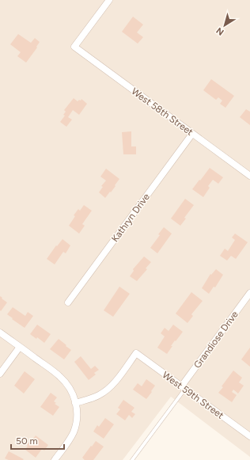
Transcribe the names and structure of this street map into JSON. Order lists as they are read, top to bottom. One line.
{"streets":{"street":["West 58th Street","Kathryn Drive","Grandiose Drive","West 59th Street"]},"crossings":[["West 58th Street","Kathryn Drive"],["Grandiose Drive","West 59th Street"]],"scale_bar":"50 m","north":"bottom left"}
